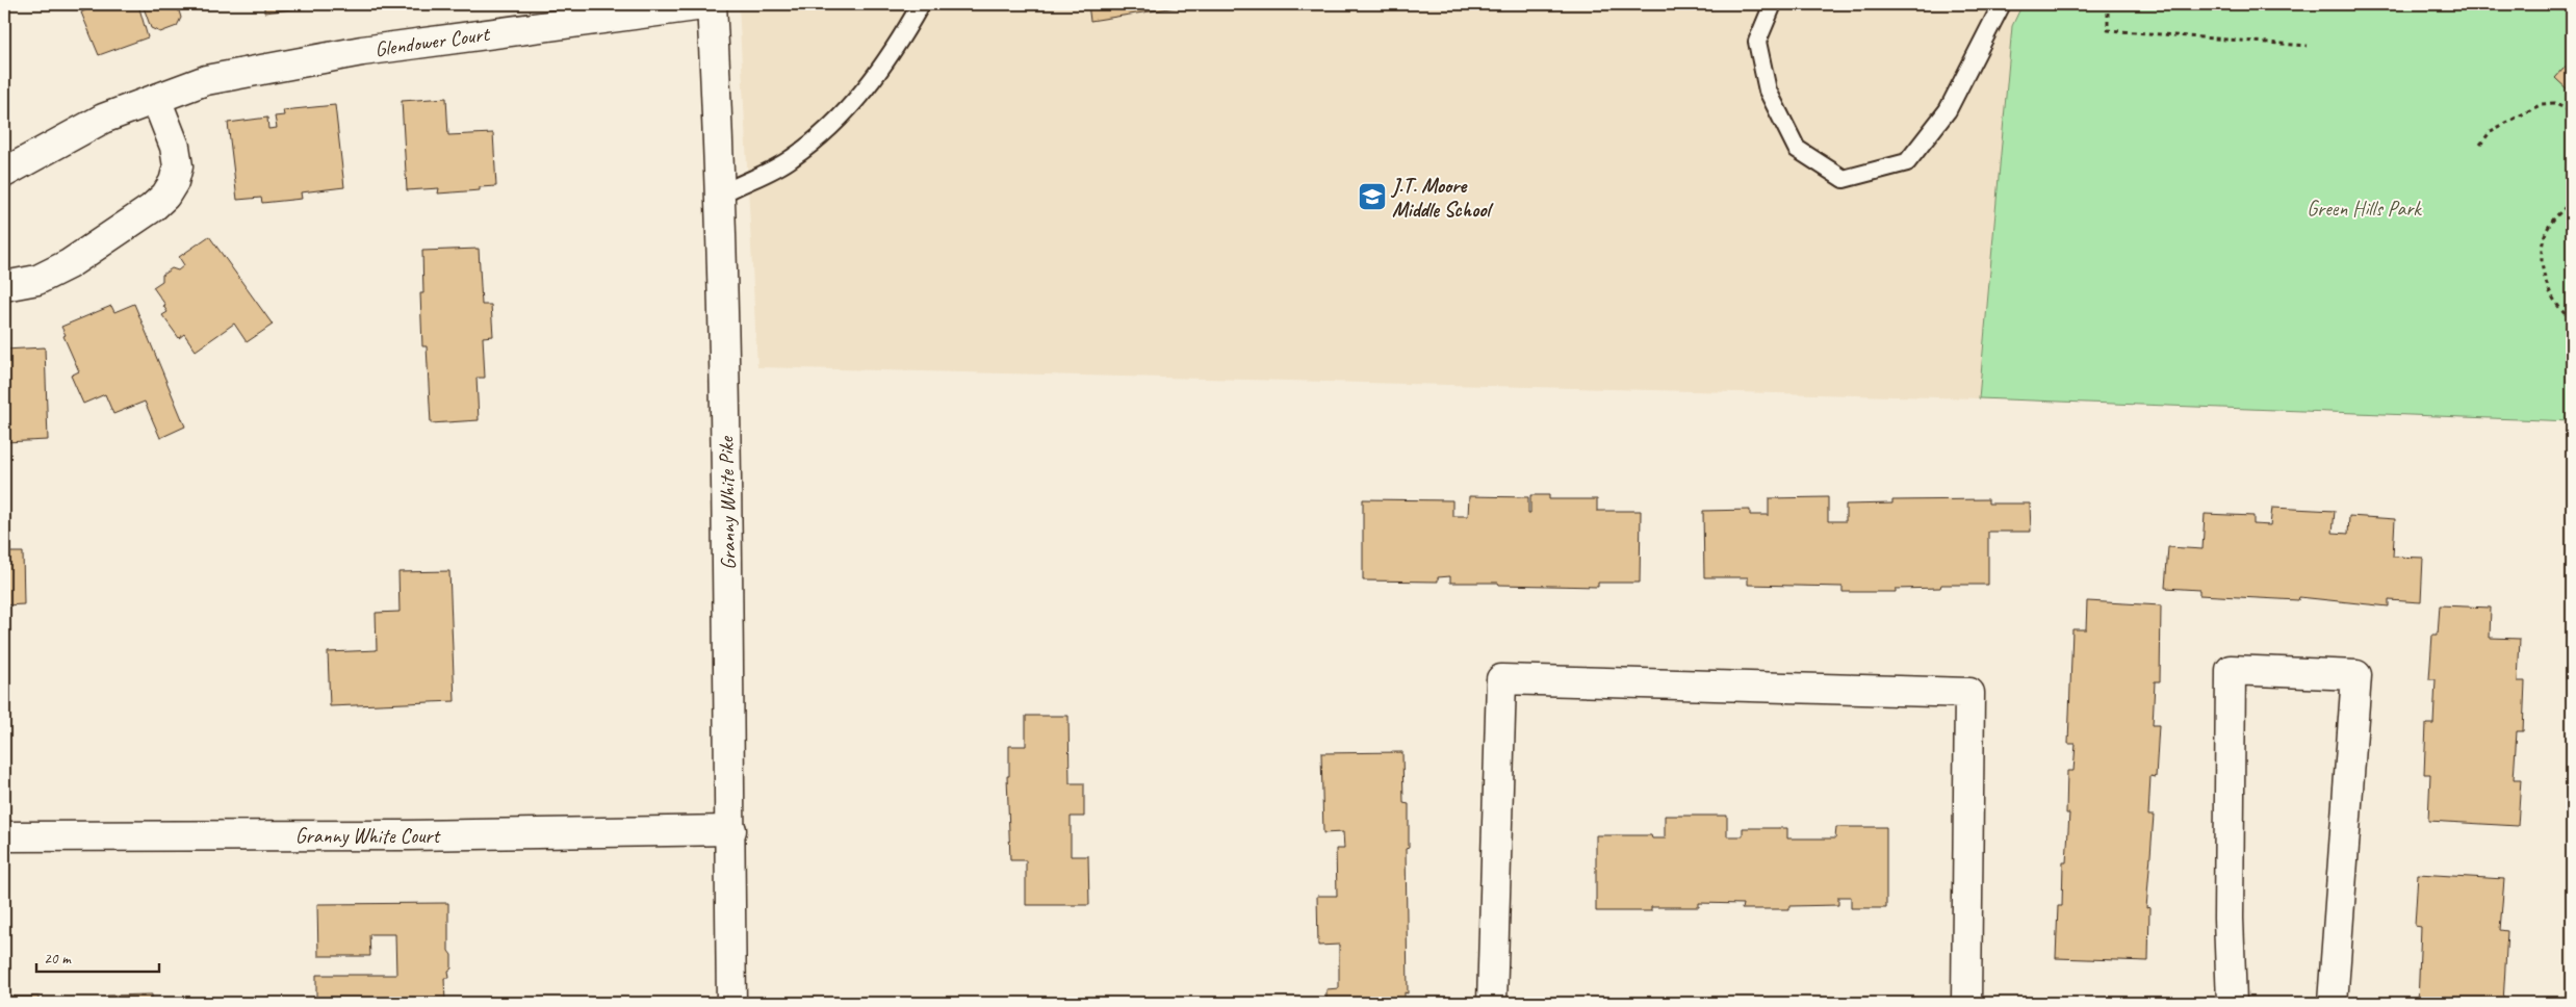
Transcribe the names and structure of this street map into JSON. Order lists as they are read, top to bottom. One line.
{"streets":{"street":["Glendower Court","Granny White Pike","Granny White Court"]},"crossings":[["Glendower Court","Granny White Pike"],["Granny White Pike","Granny White Court"]],"parks":["Green Hills Park"],"places":{"school or university":["J.T. Moore Middle School"]},"scale_bar":"20 m"}
